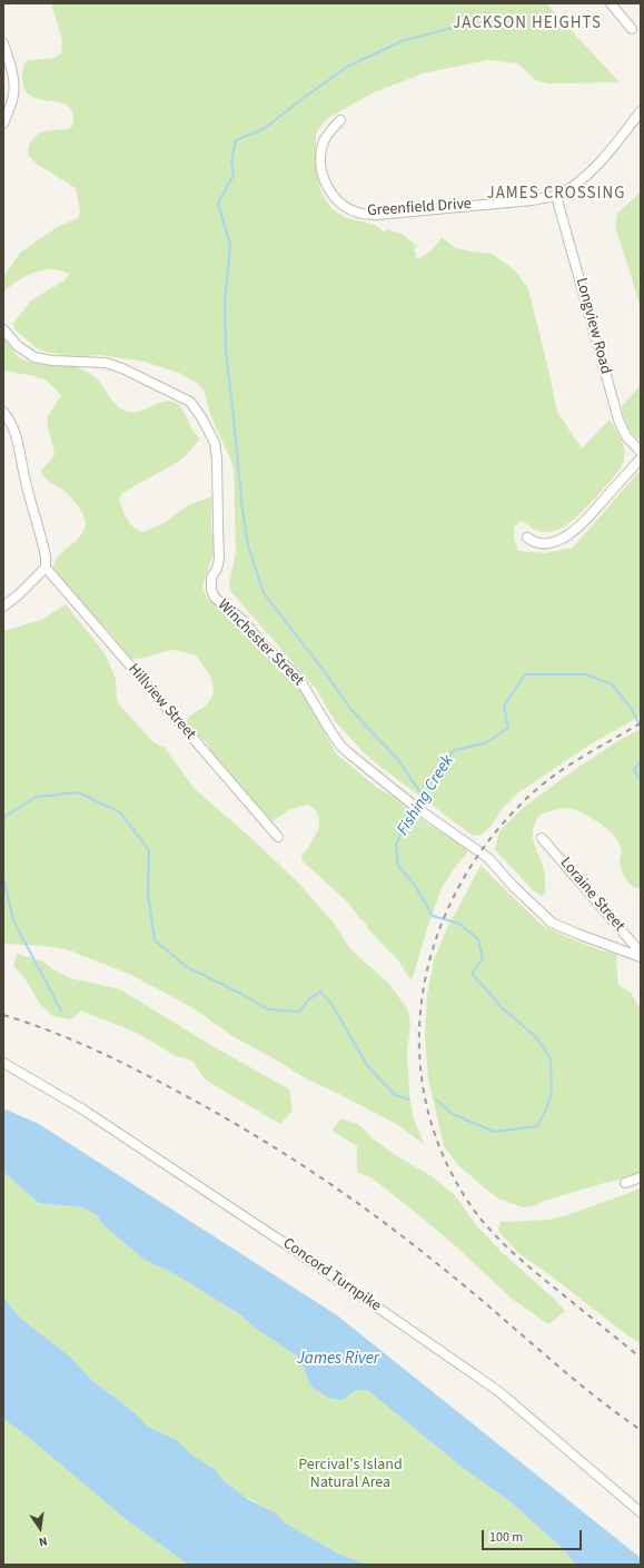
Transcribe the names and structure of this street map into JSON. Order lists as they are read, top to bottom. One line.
{"streets":{"street":["Greenfield Drive","Longview Road","Winchester Street","Hillview Street","Loraine Street","Concord Turnpike"]},"crossings":[["Greenfield Drive","Longview Road"]],"districts":["JACKSON HEIGHTS","JAMES CROSSING"],"water":["Fishing Creek","James River"],"parks":["Percival's Island Natural Area"],"scale_bar":"100 m","north":"bottom"}
